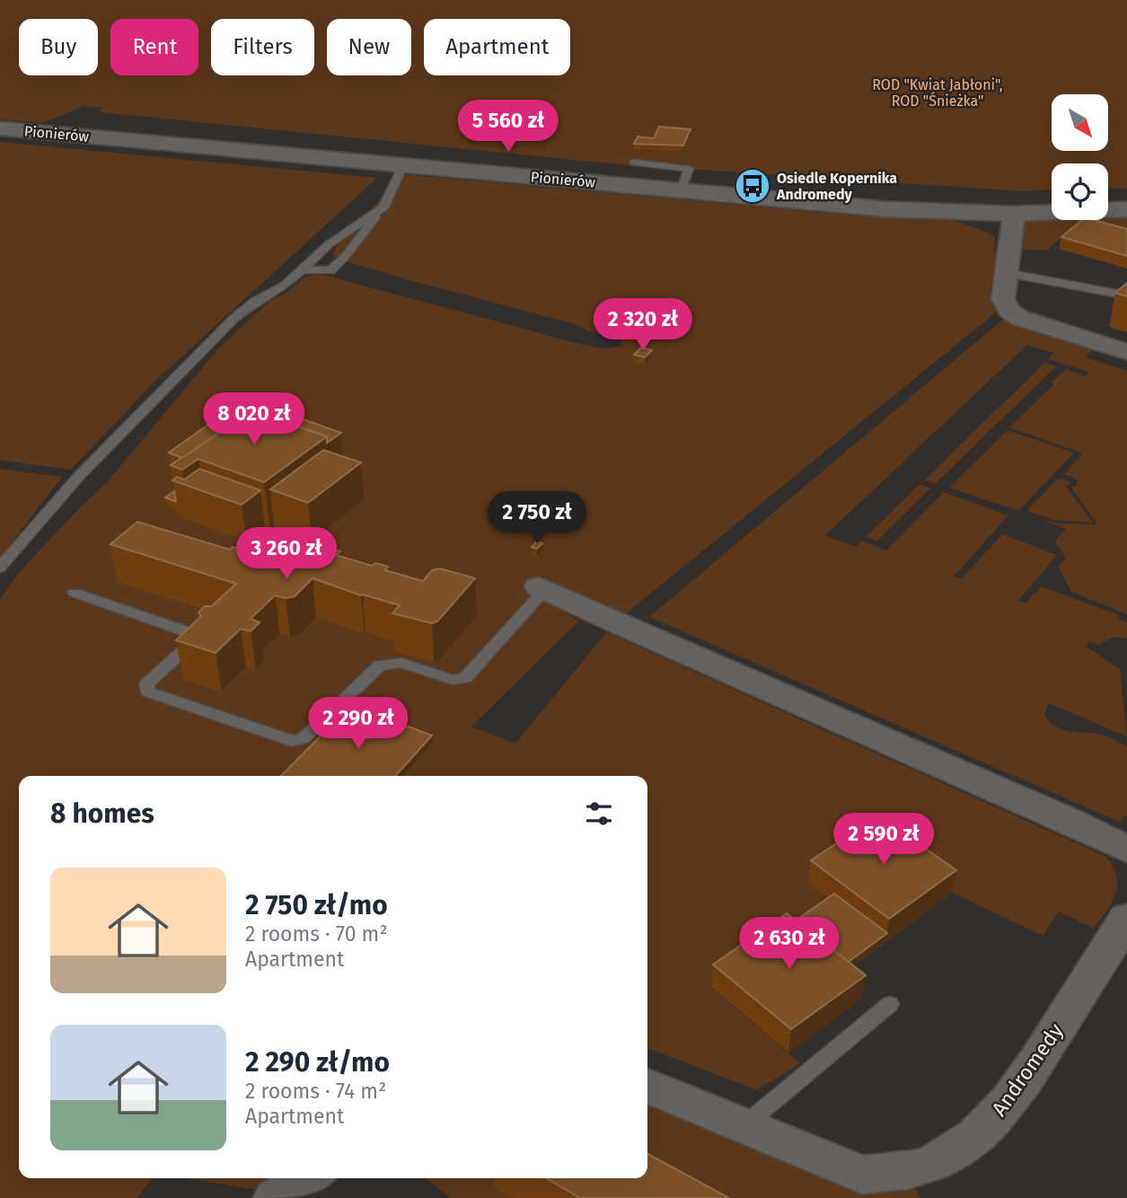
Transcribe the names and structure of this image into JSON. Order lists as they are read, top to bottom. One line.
{"streets":{"street":["Pionierów","Andromedy"]},"parks":["ROD \"Kwiat Jabłoni\", ROD \"Śnieżka\""],"places":{"bus stop":["Osiedle Kopernika Andromedy"]},"north":"bottom right","page":{"chip":["Buy","Rent","Filters","New","Apartment"],"price":["5 560 zł","2 320 zł","8 020 zł","2 750 zł","3 260 zł","2 290 zł","2 590 zł","2 630 zł"],"heading":"8 homes","list":[{"name":"2 750 zł/mo","note":"2 rooms · 70 m² · Apartment"},{"name":"2 290 zł/mo","note":"2 rooms · 74 m² · Apartment"}]}}
